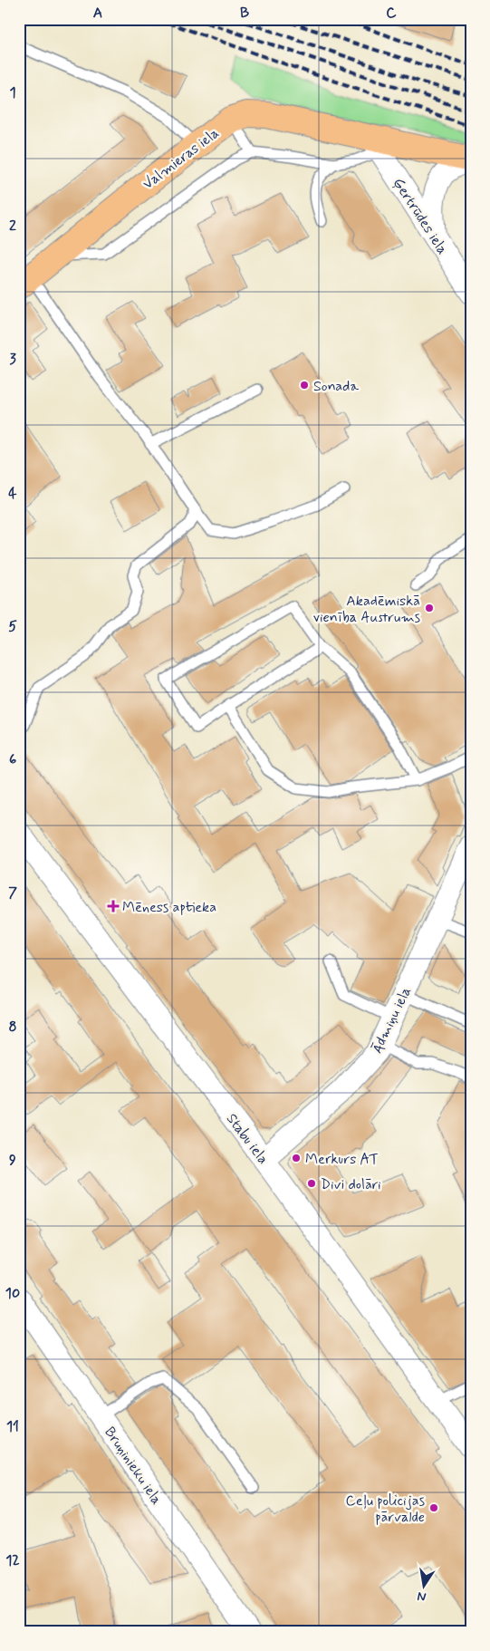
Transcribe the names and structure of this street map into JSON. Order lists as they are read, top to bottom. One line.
{"streets":{"main road":["Valmieras iela"],"street":["Ģertrūdes iela","Ādmiņu iela","Stabu iela","Bruņinieku iela"]},"crossings":[["Valmieras iela","Ģertrūdes iela"],["Ādmiņu iela","Stabu iela"]],"places":{"other":["Sonada","Akadēmiskā vienība Austrums","Merkurs AT","Divi dolāri","Ceļu policijas pārvalde"],"health":["Mēness aptieka"]},"north":"bottom","grid":{"columns":["A","B","C"],"rows":["1","2","3","4","5","6","7","8","9","10","11","12"]}}
